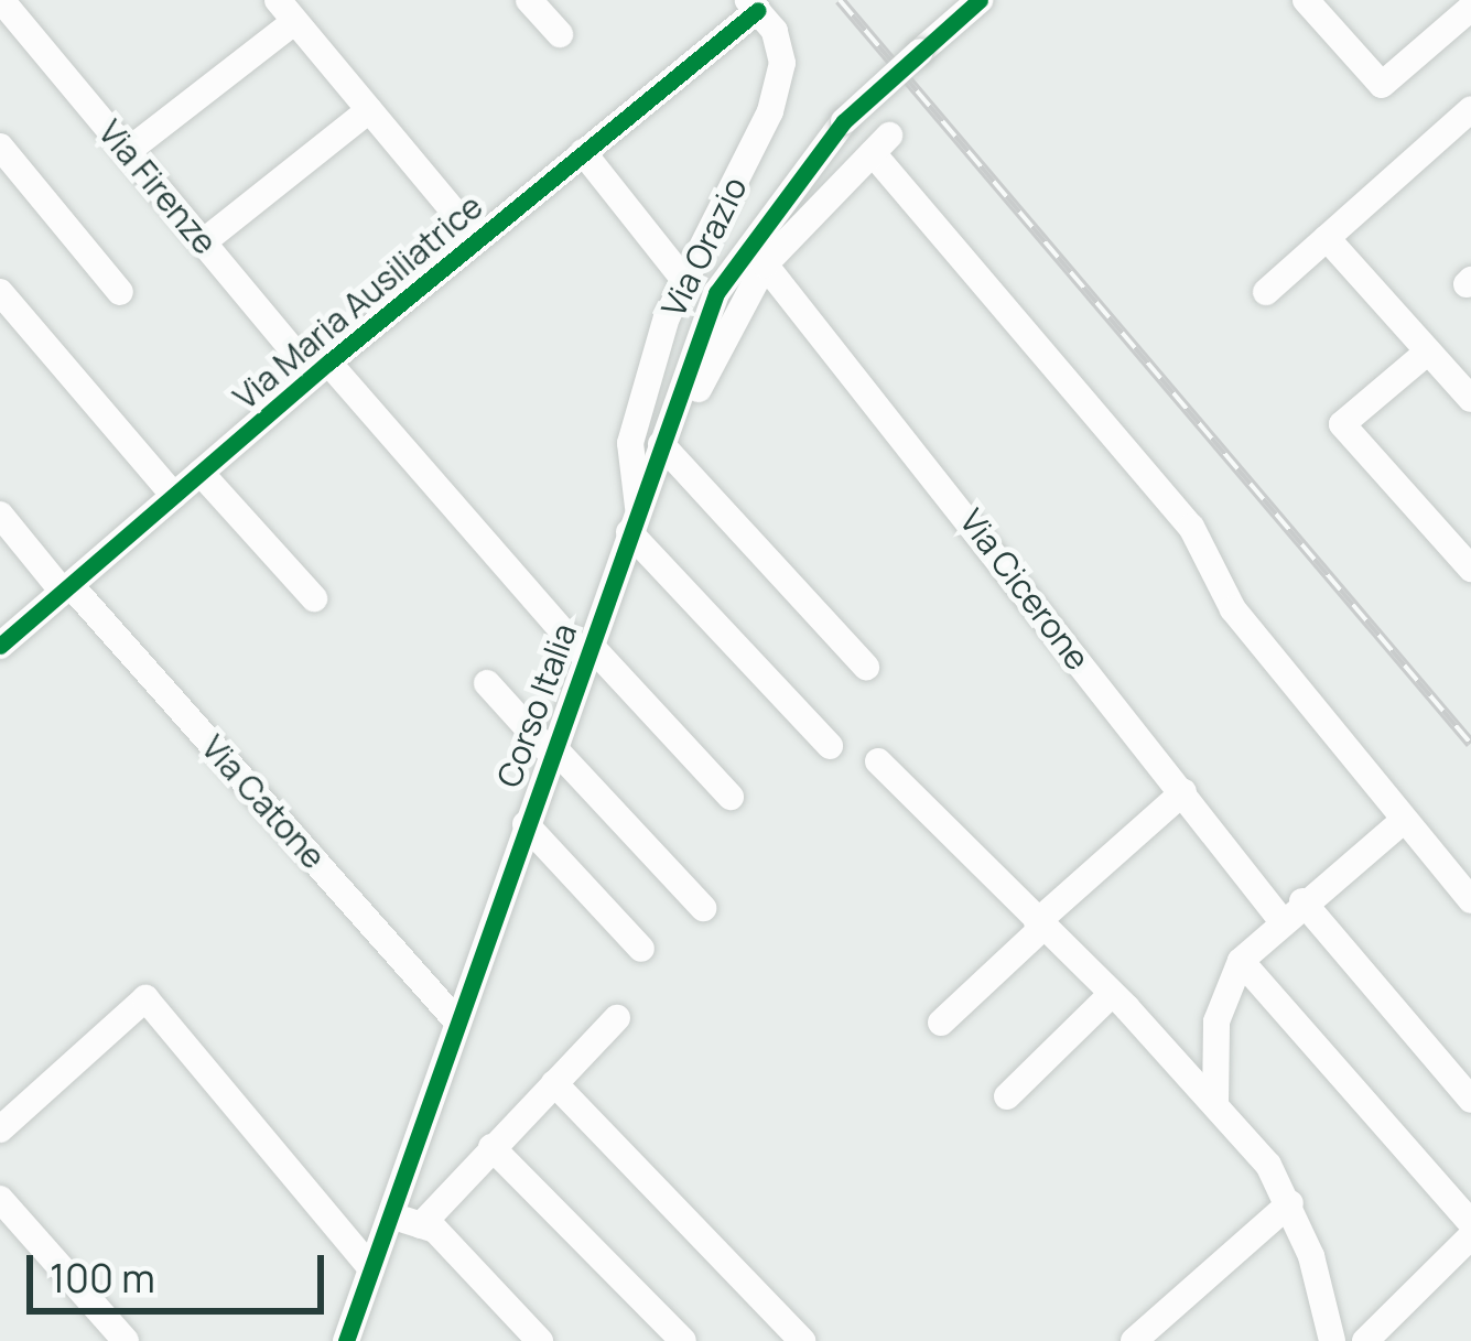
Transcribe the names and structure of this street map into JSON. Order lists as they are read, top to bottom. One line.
{"streets":{"street":["Via Firenze","Via Orazio","Via Maria Ausiliatrice","Via Cicerone","Corso Italia","Via Catone"]},"crossings":[["Via Firenze","Via Maria Ausiliatrice"],["Via Firenze","Corso Italia"],["Via Orazio","Via Maria Ausiliatrice"],["Via Orazio","Corso Italia"],["Via Maria Ausiliatrice","Via Catone"],["Corso Italia","Via Catone"]],"scale_bar":"100 m"}
